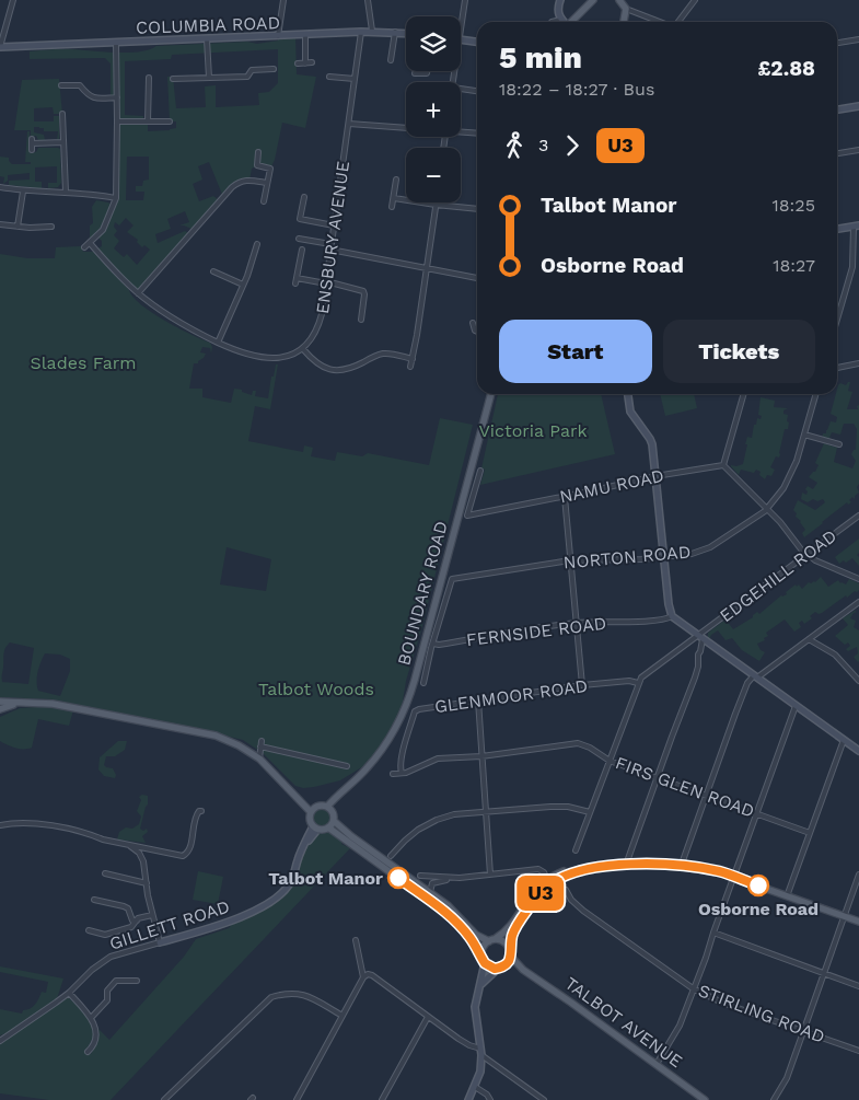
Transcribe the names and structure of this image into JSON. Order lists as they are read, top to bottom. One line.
{"streets":{"main road":["BOUNDARY ROAD","TALBOT AVENUE"],"street":["COLUMBIA ROAD","ENSBURY AVENUE","NAMU ROAD","NORTON ROAD","EDGEHILL ROAD","FERNSIDE ROAD","GLENMOOR ROAD","FIRS GLEN ROAD","GILLETT ROAD","STIRLING ROAD"]},"crossings":[["COLUMBIA ROAD","ENSBURY AVENUE"],["NORTON ROAD","FERNSIDE ROAD"],["EDGEHILL ROAD","GLENMOOR ROAD"],["BOUNDARY ROAD","GILLETT ROAD"],["GLENMOOR ROAD","FIRS GLEN ROAD"]],"parks":["Slades Farm","Victoria Park","Talbot Woods"],"places":["Talbot Manor","Osborne Road"],"lines":["bus line U3"],"page":{"on_map":"U3","map_buttons":["+","−"],"heading":["5 min","18:22 – 18:27 · Bus","£2.88"],"legs":["3","U3"],"list":[{"name":"Talbot Manor","value":"18:25"},{"name":"Osborne Road","value":"18:27"}],"buttons":["Start","Tickets"]}}
